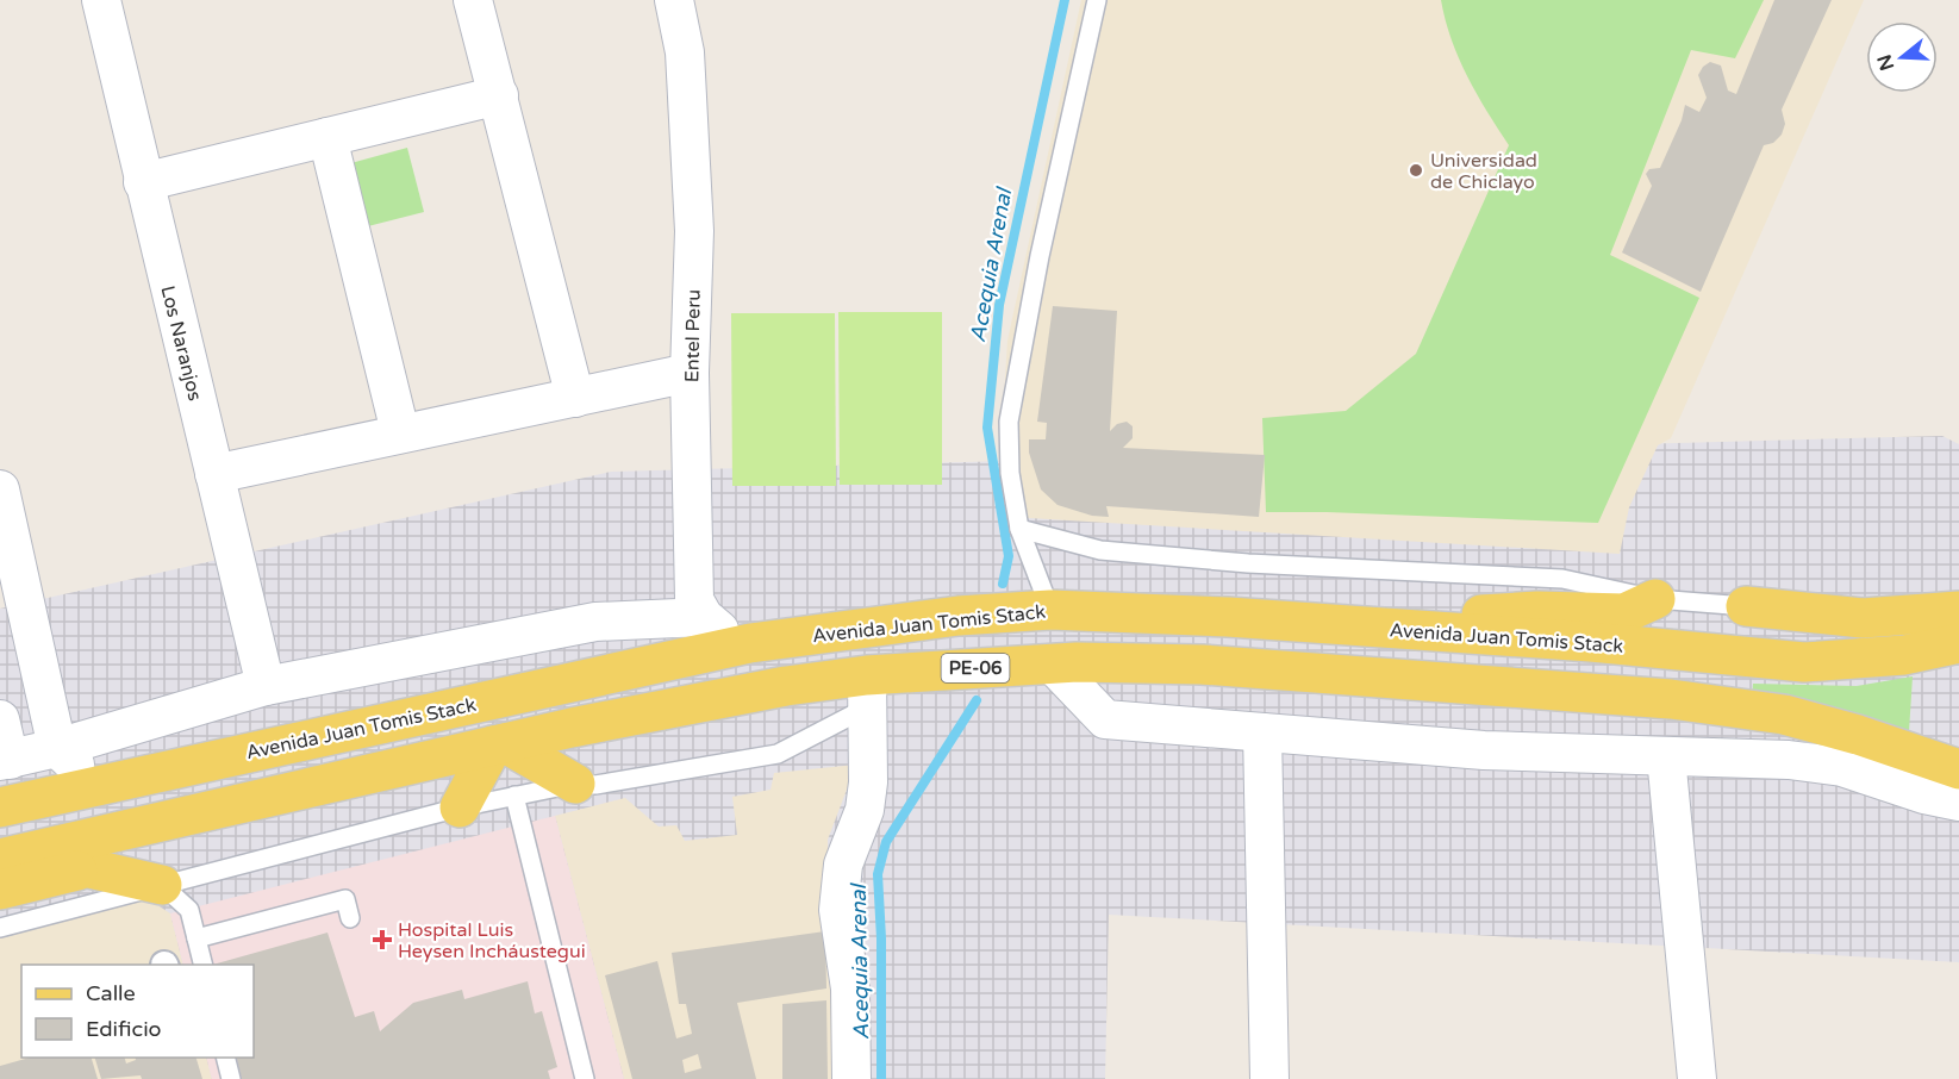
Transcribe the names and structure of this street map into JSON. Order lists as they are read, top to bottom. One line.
{"streets":{"main road":["Avenida Juan Tomis Stack","PE-06"],"street":["Entel Peru","Los Naranjos"]},"water":["Acequia Arenal"],"places":{"other":["Universidad de Chiclayo"],"health":["Hospital Luis Heysen Incháustegui"]},"legend":["Calle","Edificio"],"north":"left"}
